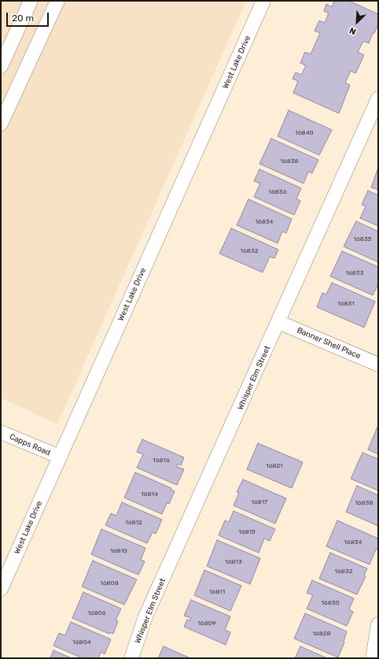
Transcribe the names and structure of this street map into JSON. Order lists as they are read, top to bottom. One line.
{"streets":{"street":["West Lake Drive","Banner Shell Place","Whisper Elm Street","Capps Road"]},"crossings":[["West Lake Drive","Capps Road"],["Banner Shell Place","Whisper Elm Street"]],"house_numbers":["16840","16838","16836","16834","16835","16832","16833","16831","16816","16821","16814","16817","16838","16812","16815","16834","16810","16813","16832","16808","16811","16830","16806","16809","16828","16804"],"scale_bar":"20 m","north":"bottom left"}
